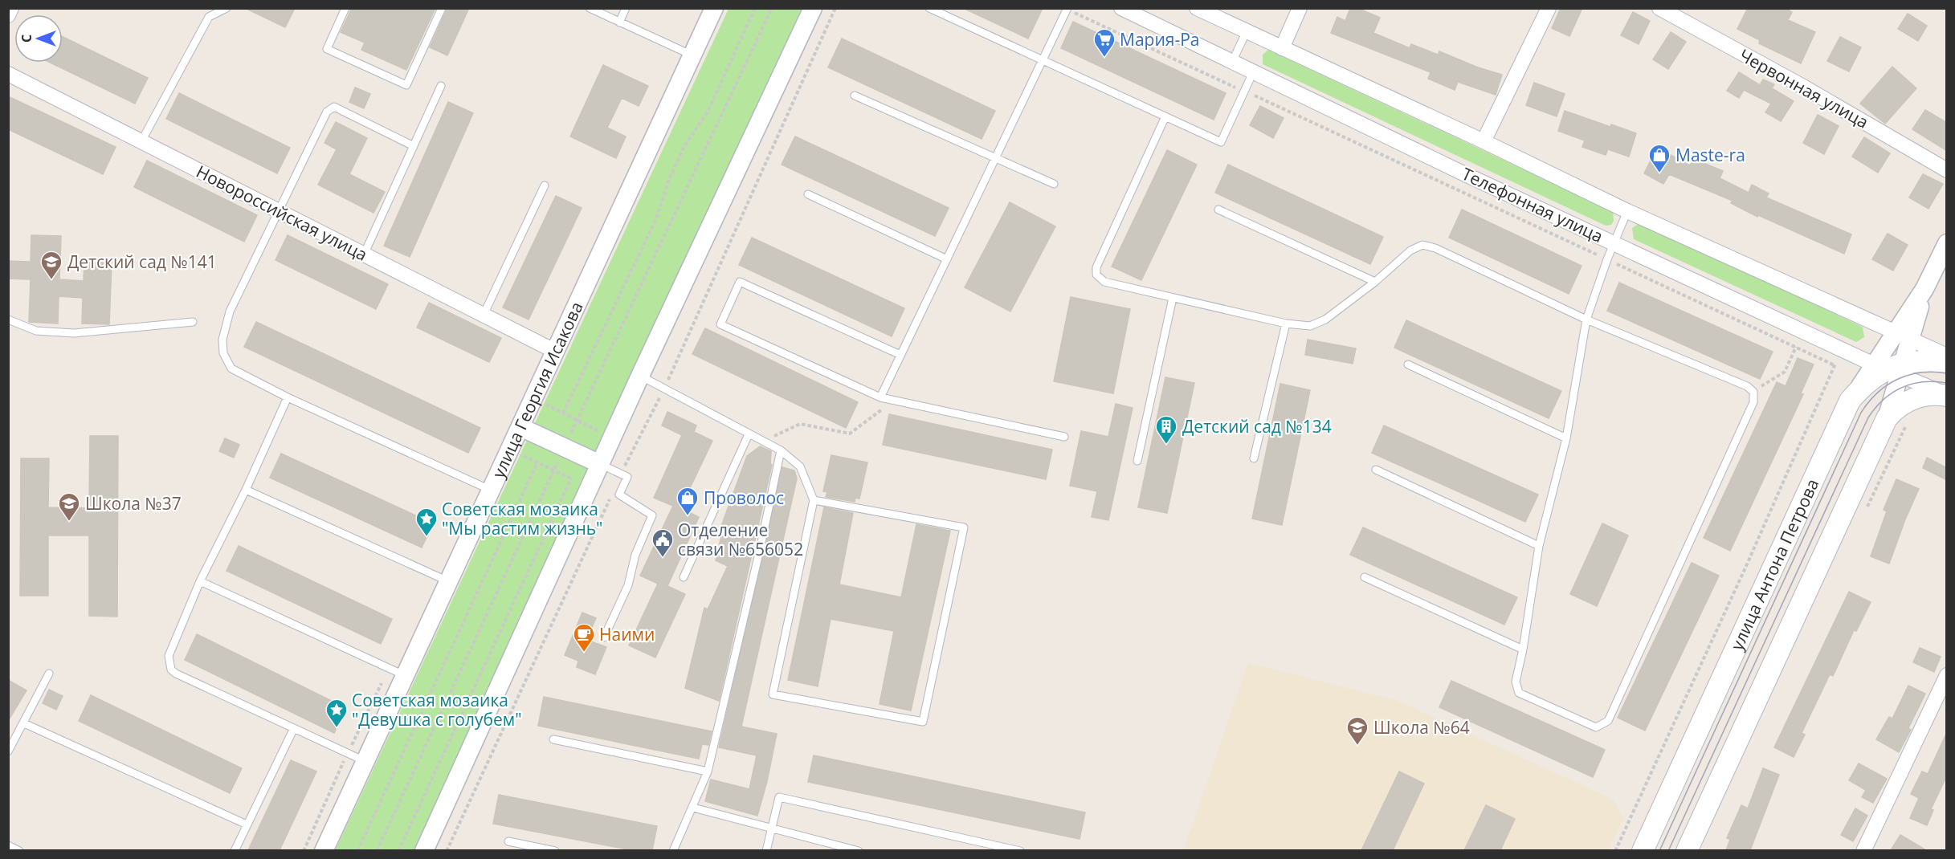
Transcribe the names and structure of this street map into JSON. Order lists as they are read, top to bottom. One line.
{"streets":{"main road":["улица Антона Петрова"],"street":["Червонная улица","Телефонная улица","Новороссийская улица","улица Георгия Исакова"]},"crossings":[["Телефонная улица","улица Антона Петрова"],["Новороссийская улица","улица Георгия Исакова"]],"places":{"supermarket":["Мария-Ра"],"shop":["Maste-ra","Проволос"],"school or university":["Детский сад №141","Школа №37","Школа №64"],"building":["Детский сад №134"],"place":["Советская мозаика \"Мы растим жизнь\"","Советская мозаика \"Девушка с голубем\""],"public building":["Отделение связи №656052"],"cafe":["Наими"]},"north":"left"}
